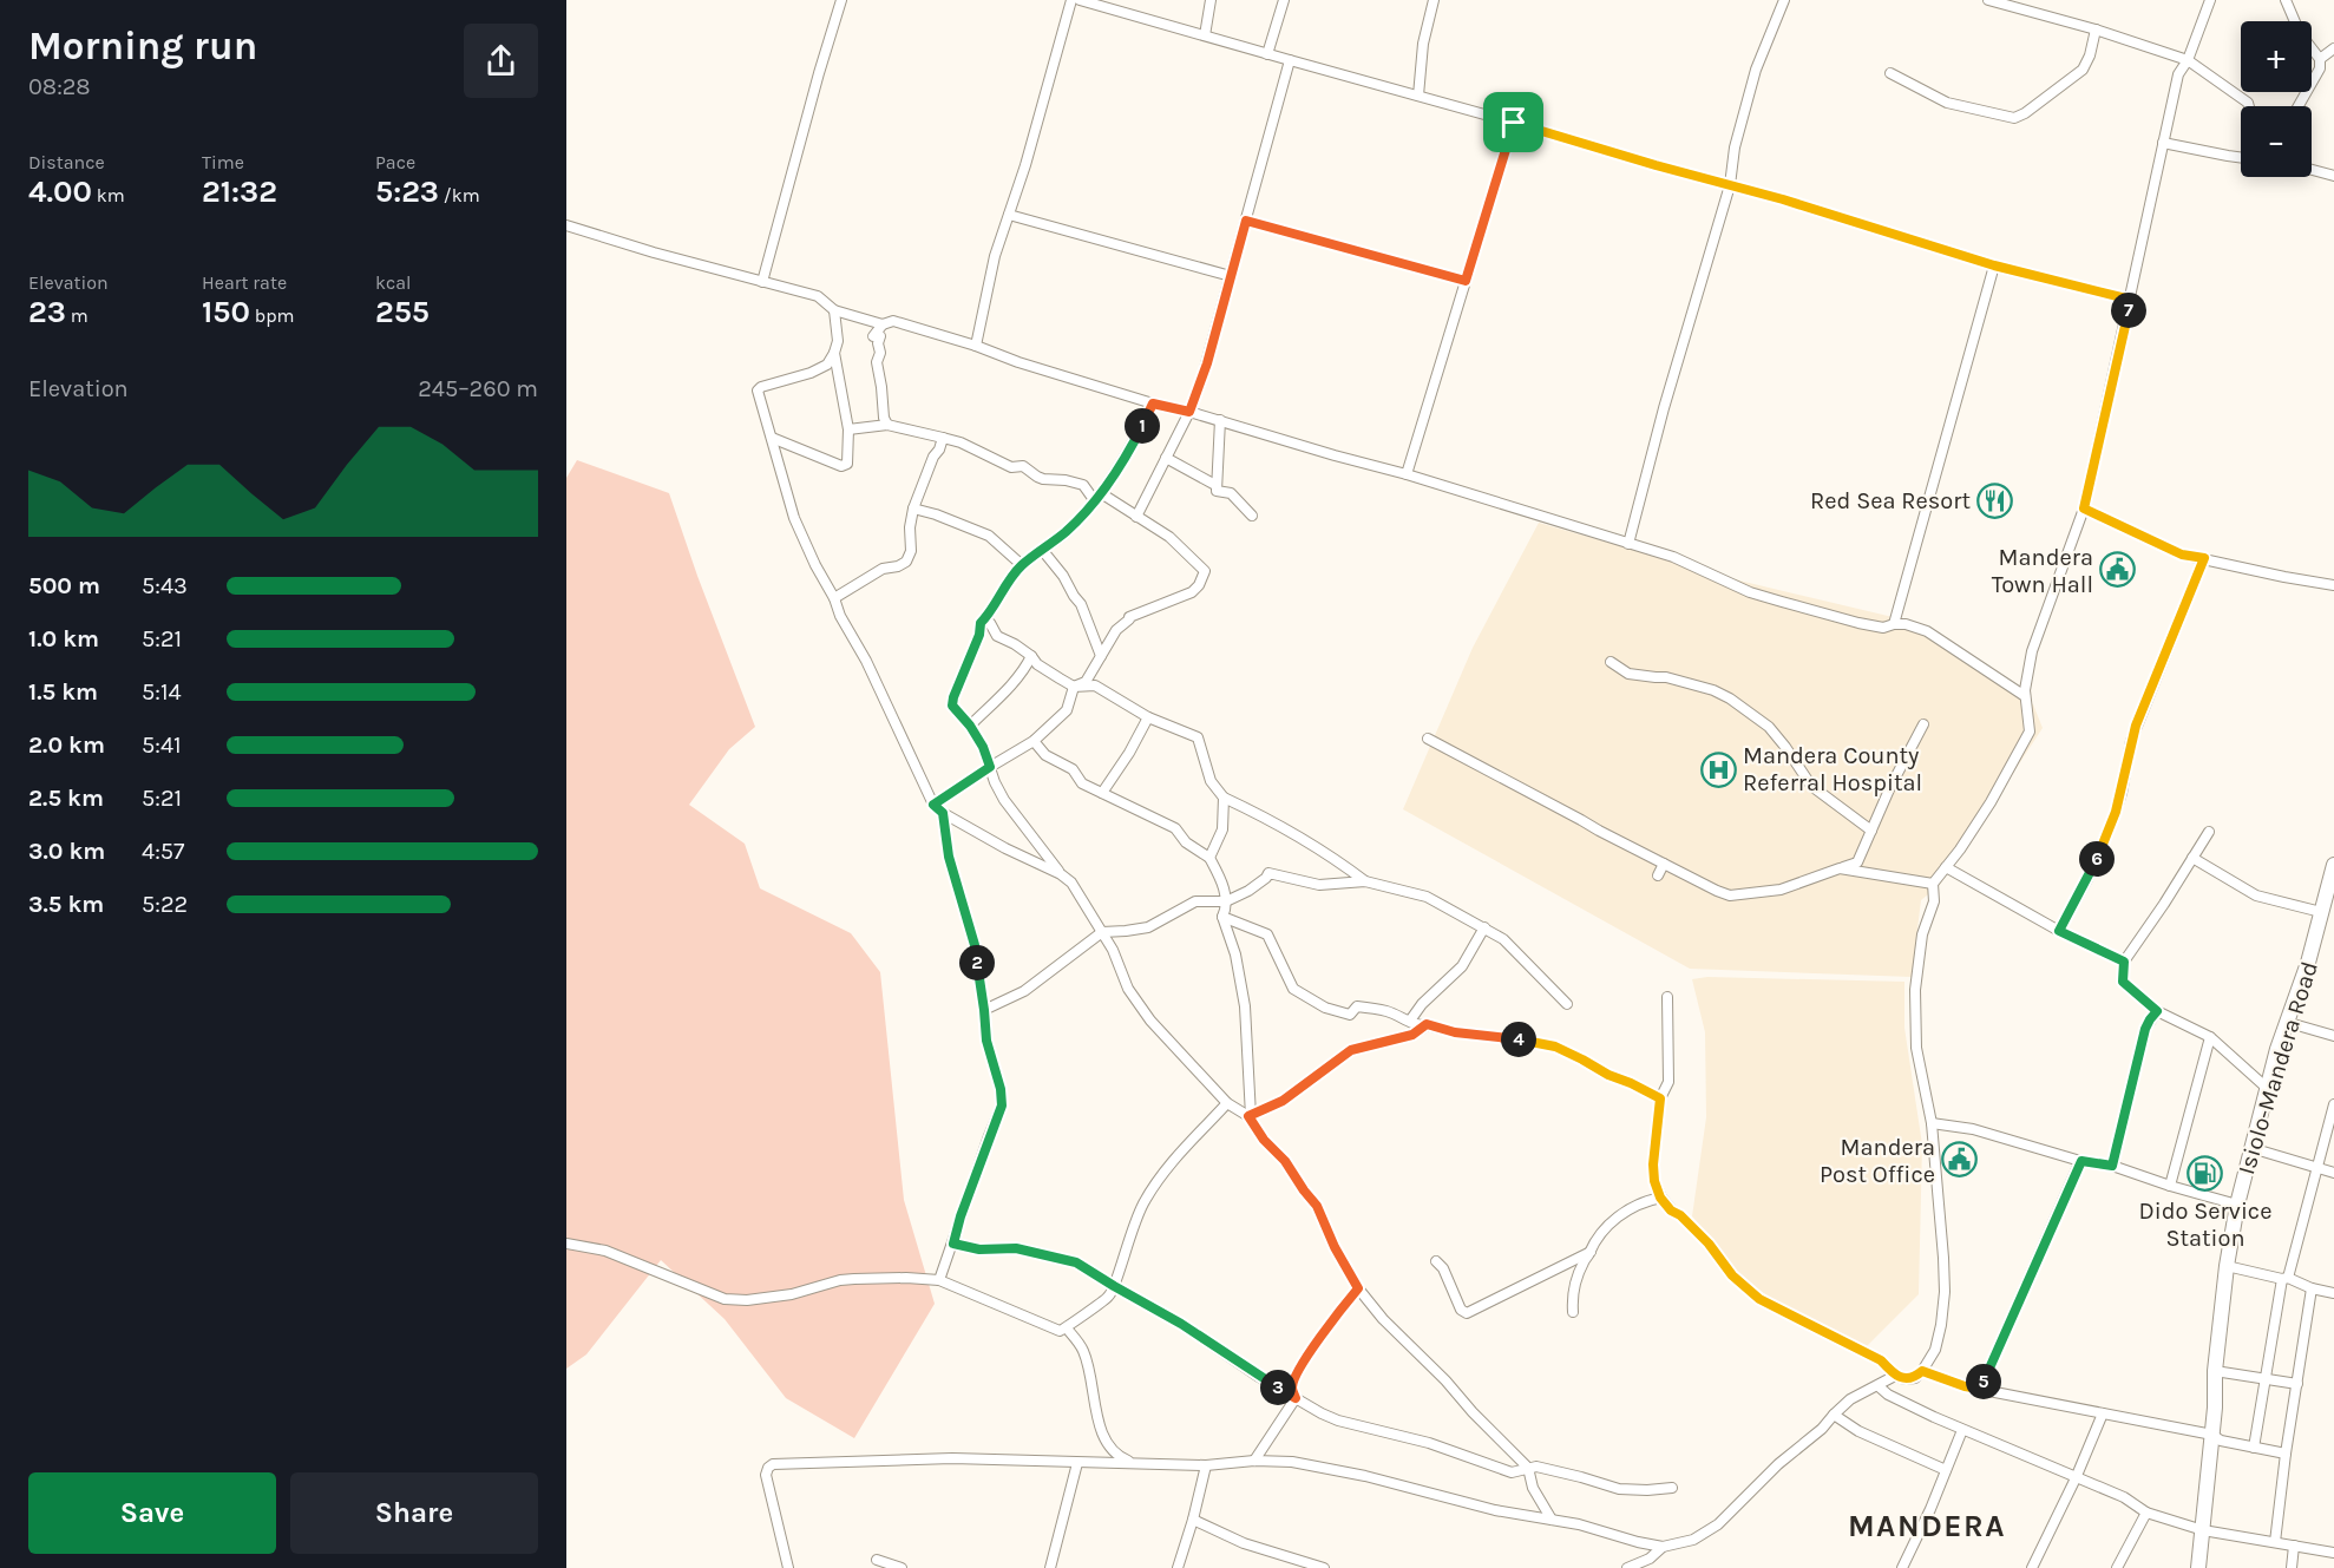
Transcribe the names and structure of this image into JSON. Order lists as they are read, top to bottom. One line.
{"streets":{"highway":["Isiolo-Mandera Road"]},"districts":["MANDERA"],"places":{"restaurant":["Red Sea Resort"],"public building":["Mandera Town Hall","Mandera Post Office"],"hospital":["Mandera County Referral Hospital"],"fuel station":["Dido Service Station"]},"page":{"heading":["Morning run","08:28"],"map_buttons":["+","−"],"stats":[["Distance","4.00 km"],["Time","21:32"],["Pace","5:23 /km"],["Elevation","23 m"],["Heart rate","150 bpm"],["kcal","255"]],"pins":["7","1","6","2","4","5","3"],"chart":["Elevation","245–260 m"],"list":[{"name":"500 m","note":"5:43"},{"name":"1.0 km","note":"5:21"},{"name":"1.5 km","note":"5:14"},{"name":"2.0 km","note":"5:41"},{"name":"2.5 km","note":"5:21"},{"name":"3.0 km","note":"4:57"},{"name":"3.5 km","note":"5:22"}],"buttons":["Save","Share"]}}
